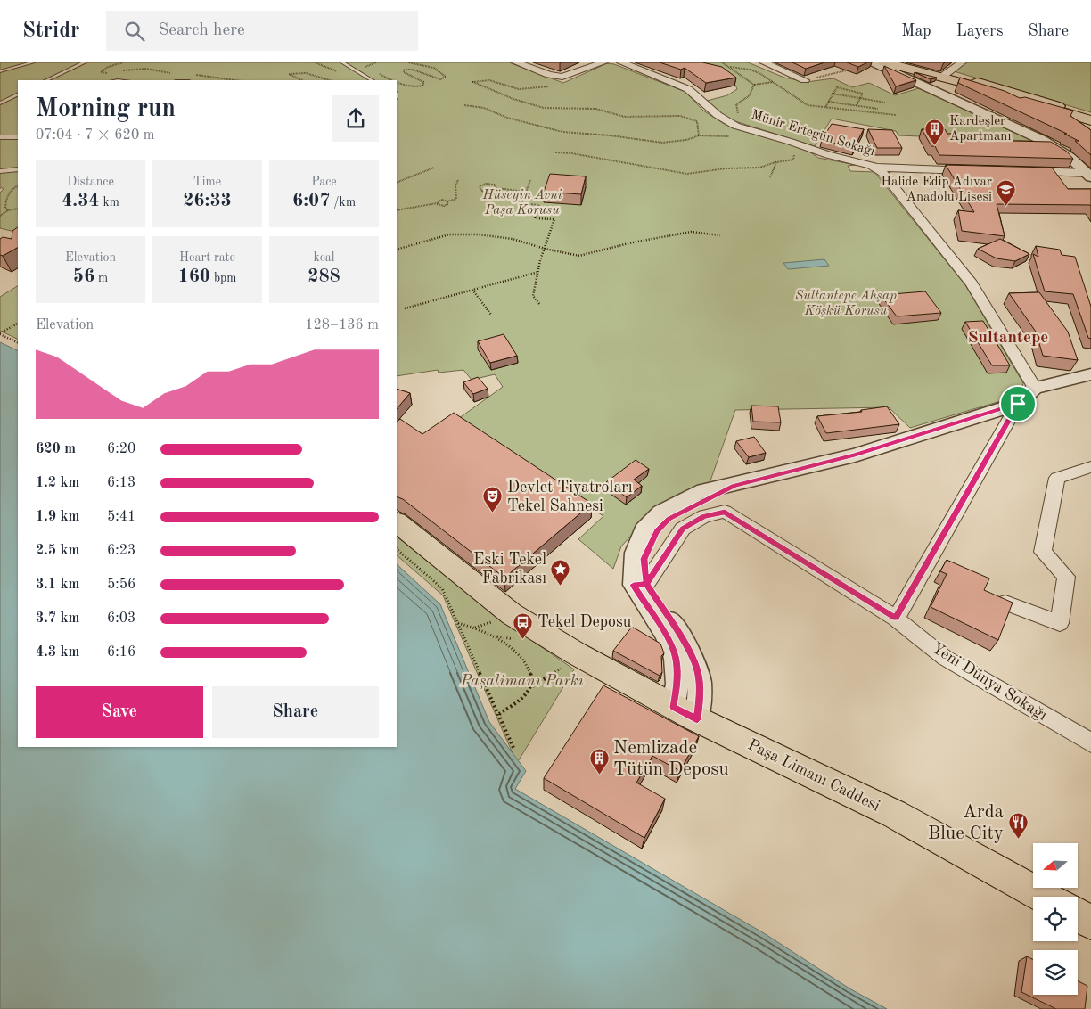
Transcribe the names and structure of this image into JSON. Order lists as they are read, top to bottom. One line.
{"streets":{"main road":["Paşa Limanı Caddesi"],"street":["Münir Ertegün Sokağı","Yeni Dünya Sokağı"]},"districts":["Sultantepe"],"parks":["Hüseyin Avni Paşa Korusu","Sultantepe Ahşap Köşkü Korusu","Paşalimanı Parkı"],"places":{"building":["Kardeşler Apartmanı","Nemlizade Tütün Deposu"],"school or university":["Halide Edip Adıvar Anadolu Lisesi"],"theatre":["Devlet Tiyatroları Tekel Sahnesi"],"place":["Eski Tekel Fabrikası"],"bus stop":["Tekel Deposu"],"restaurant":["Arda Blue City"]},"north":"left","page":{"header":"Stridr","search":"Search here","nav":["Map","Layers","Share"],"heading":["Morning run","07:04 · 7 × 620 m"],"stats":[["Distance","4.34 km"],["Time","26:33"],["Pace","6:07 /km"],["Elevation","56 m"],["Heart rate","160 bpm"],["kcal","288"]],"chart":["Elevation","128–136 m"],"list":[{"name":"620 m","note":"6:20"},{"name":"1.2 km","note":"6:13"},{"name":"1.9 km","note":"5:41"},{"name":"2.5 km","note":"6:23"},{"name":"3.1 km","note":"5:56"},{"name":"3.7 km","note":"6:03"},{"name":"4.3 km","note":"6:16"}],"buttons":["Save","Share"]}}
